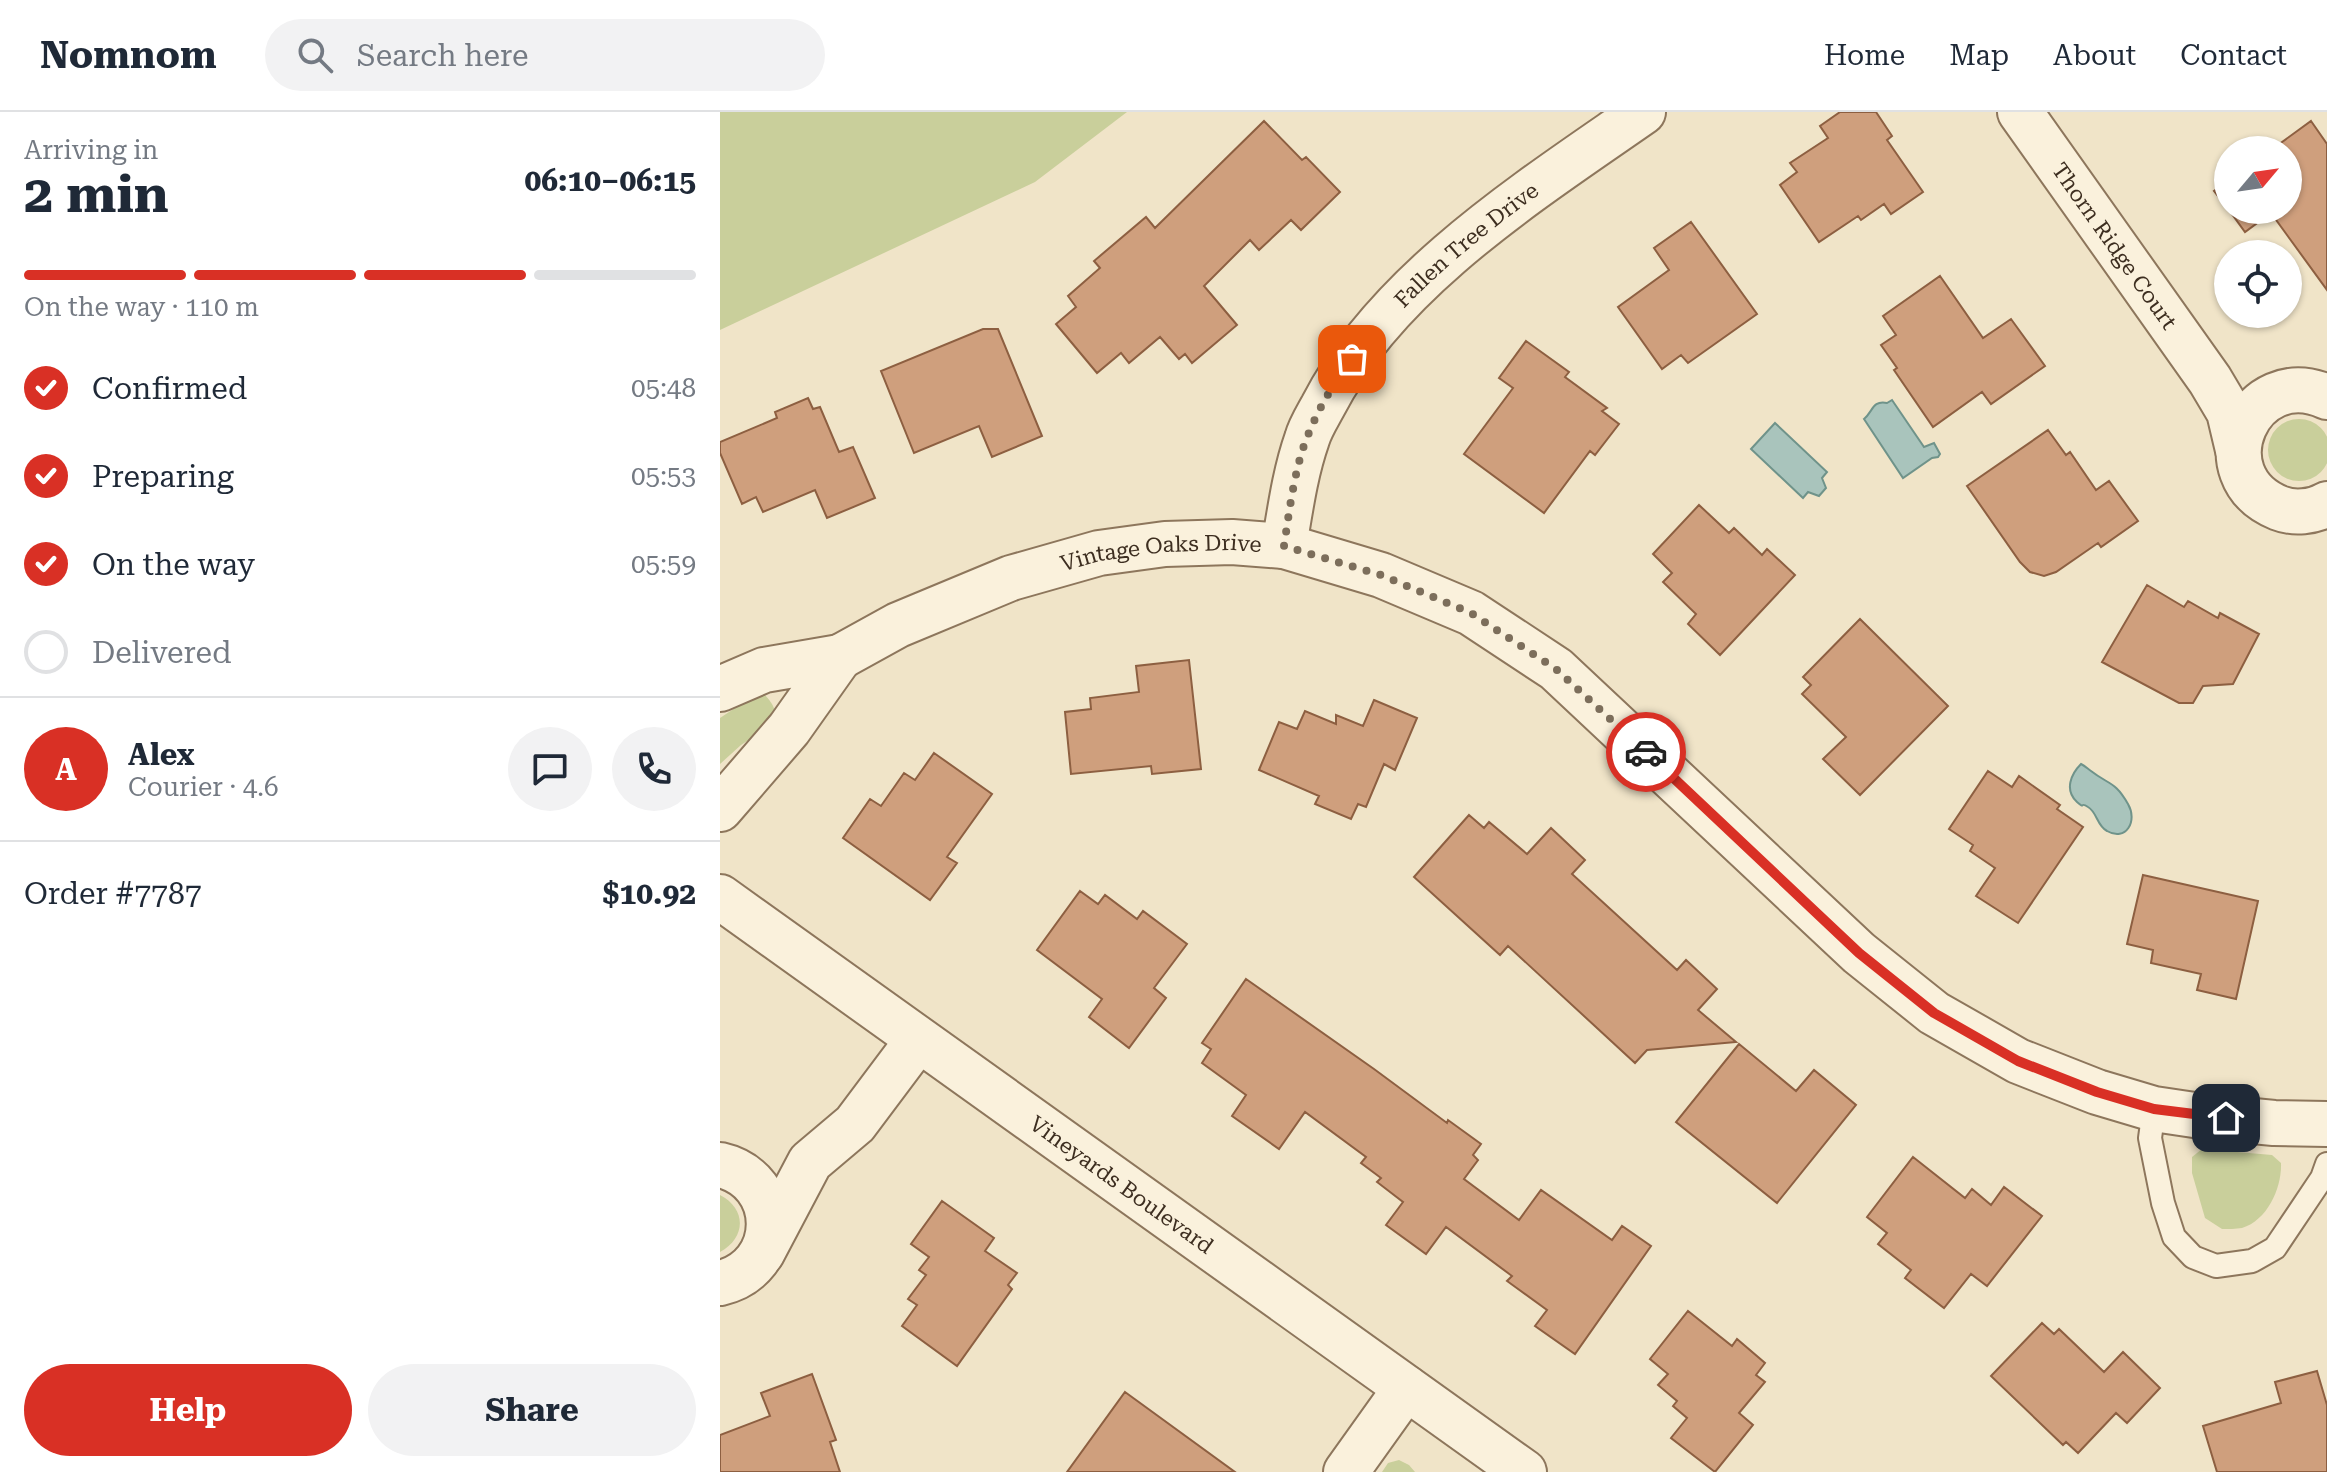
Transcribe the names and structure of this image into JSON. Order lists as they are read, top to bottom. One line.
{"streets":{"street":["Fallen Tree Drive","Thorn Ridge Court","Vintage Oaks Drive","Vineyards Boulevard"]},"crossings":[["Fallen Tree Drive","Vintage Oaks Drive"]],"north":"top right","page":{"header":"Nomnom","search":"Search here","nav":["Home","Map","About","Contact"],"heading":["2 min","Arriving in","06:10–06:15"],"panel":["Alex","Courier · 4.6","Order #7787","$10.92"],"bar":"On the way · 110 m","list":[["Confirmed","05:48"],["Preparing","05:53"],["On the way","05:59"],"Delivered"],"round":"A","buttons":["Help","Share"]}}
